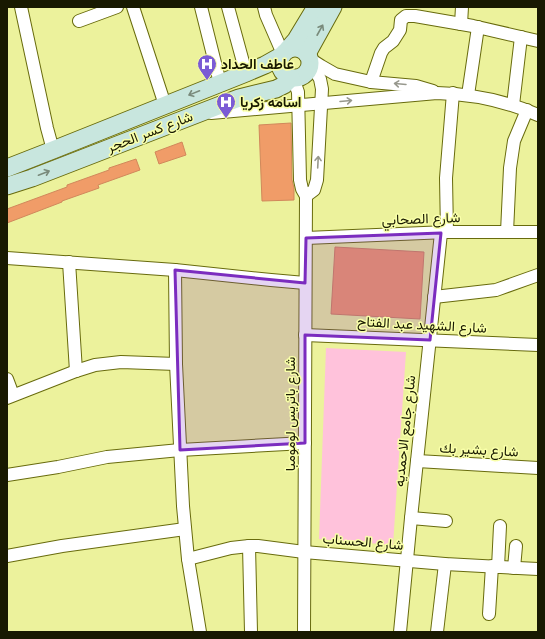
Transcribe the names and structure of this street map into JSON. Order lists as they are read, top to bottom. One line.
{"streets":{"main road":["شارع كسر الحجر"],"street":["شارع الصحابي","شارع الشهيد عبد الفتاح","شارع باتريس لومومبا","شارع جامع الاحمديه","شارع بشير بك","شارع الحسناب"]},"crossings":[["شارع كسر الحجر","شارع باتريس لومومبا"],["شارع الصحابي","شارع باتريس لومومبا"],["شارع الصحابي","شارع جامع الاحمديه"],["شارع الشهيد عبد الفتاح","شارع باتريس لومومبا"],["شارع الشهيد عبد الفتاح","شارع جامع الاحمديه"],["شارع باتريس لومومبا","شارع الحسناب"],["شارع جامع الاحمديه","شارع بشير بك"],["شارع جامع الاحمديه","شارع الحسناب"]],"places":{"hospital":["عاطف الحداد","اسامه زكريا"]}}
